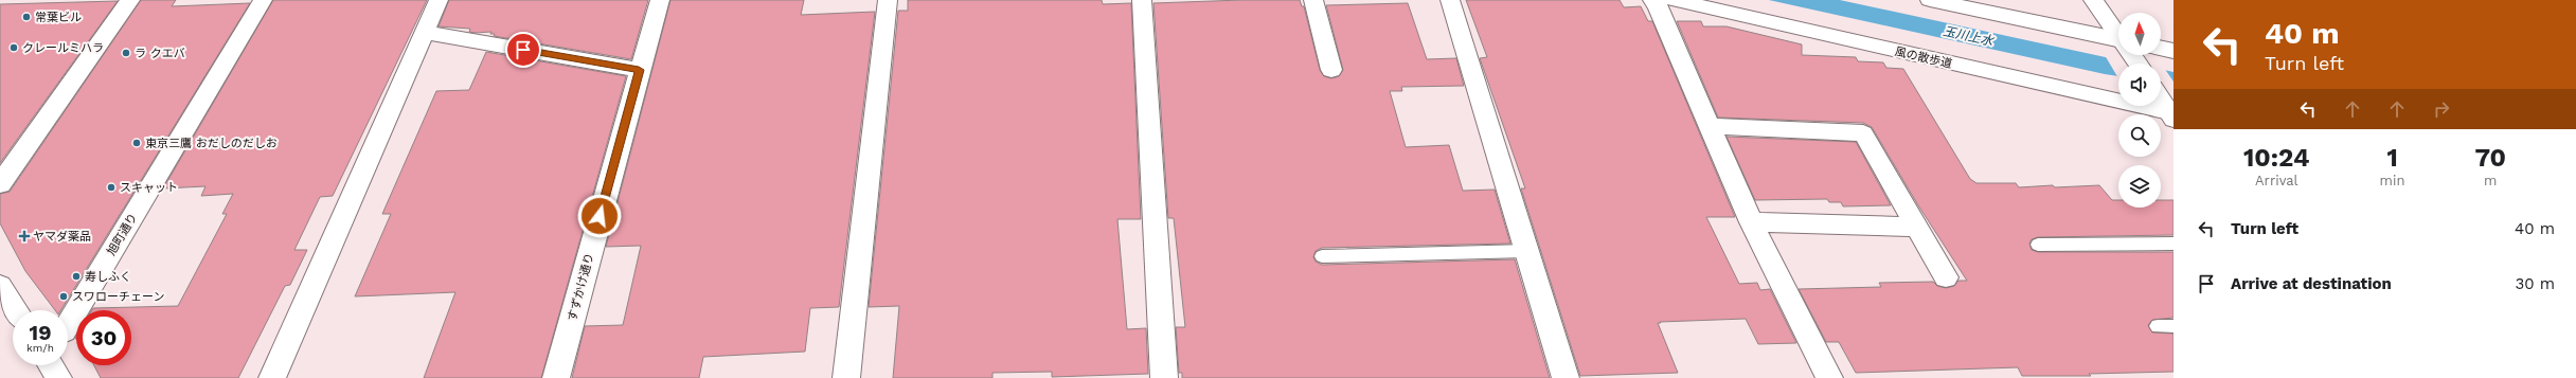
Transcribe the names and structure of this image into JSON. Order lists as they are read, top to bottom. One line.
{"streets":{"street":["風の散歩道","旭町通り","すずかけ通り"]},"water":["玉川上水"],"places":{"other":["常葉ビル","クレールミハラ","ラ クエバ","東京三鷹 おだしのだしお","スキャット","寿しふく","スワローチェーン"],"health":["ヤマダ薬品"]},"north":"top","page":{"turn":["40 m","Turn left"],"eta":["10:24","Arrival","1","min","70","m"],"list":[{"name":"Turn left","value":"40 m"},{"name":"Arrive at destination","value":"30 m"}],"speed":"19 km/h","limit":"30"}}
